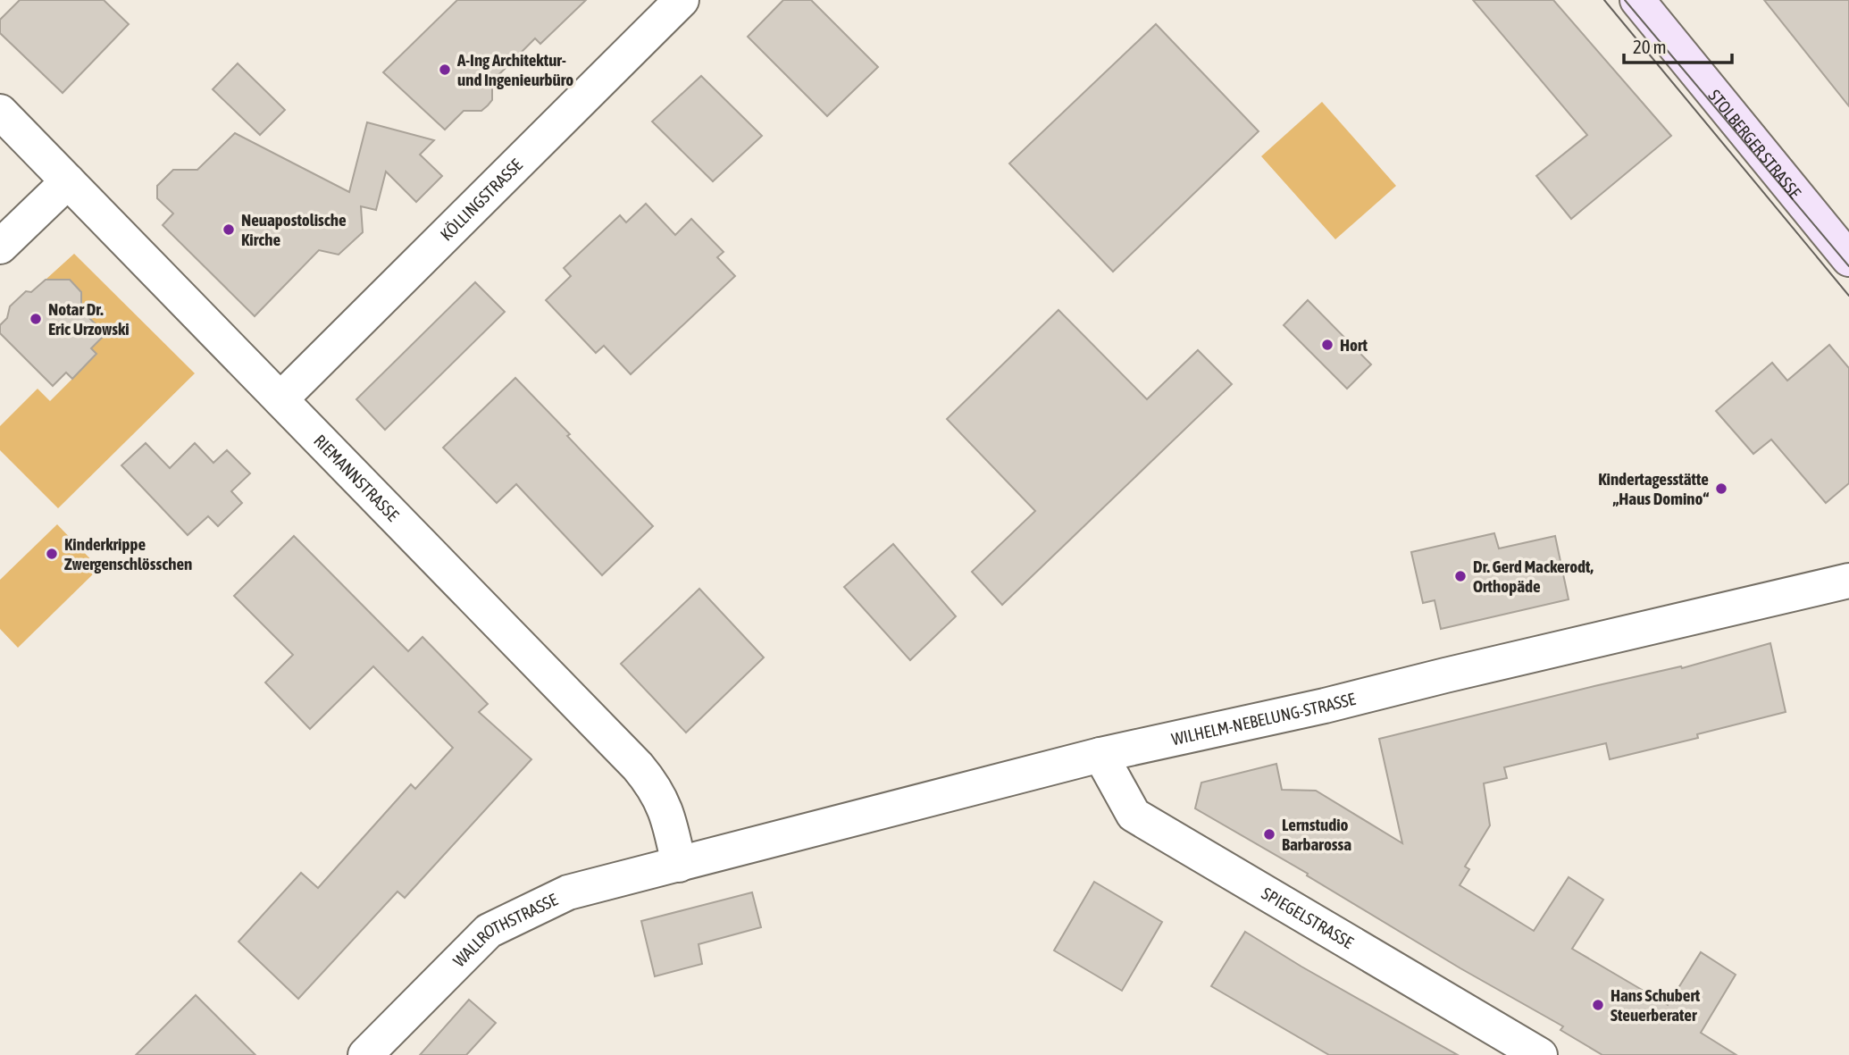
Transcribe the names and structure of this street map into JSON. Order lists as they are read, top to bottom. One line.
{"streets":{"main road":["STOLBERGER STRASSE"],"street":["KÖLLINGSTRASSE","RIEMANNSTRASSE","WILHELM-NEBELUNG-STRASSE","SPIEGELSTRASSE","WALLROTHSTRASSE"]},"crossings":[["KÖLLINGSTRASSE","RIEMANNSTRASSE"],["RIEMANNSTRASSE","WILHELM-NEBELUNG-STRASSE"],["RIEMANNSTRASSE","WALLROTHSTRASSE"],["WILHELM-NEBELUNG-STRASSE","SPIEGELSTRASSE"],["WILHELM-NEBELUNG-STRASSE","WALLROTHSTRASSE"]],"places":["A-Ing Architektur- und Ingenieurbüro","Neuapostolische Kirche","Notar Dr. Eric Urzowski","Hort","Kindertagesstätte „Haus Domino“","Kinderkrippe Zwergenschlösschen","Dr. Gerd Mackerodt, Orthopäde","Lernstudio Barbarossa","Hans Schubert Steuerberater"],"scale_bar":"20 m"}
